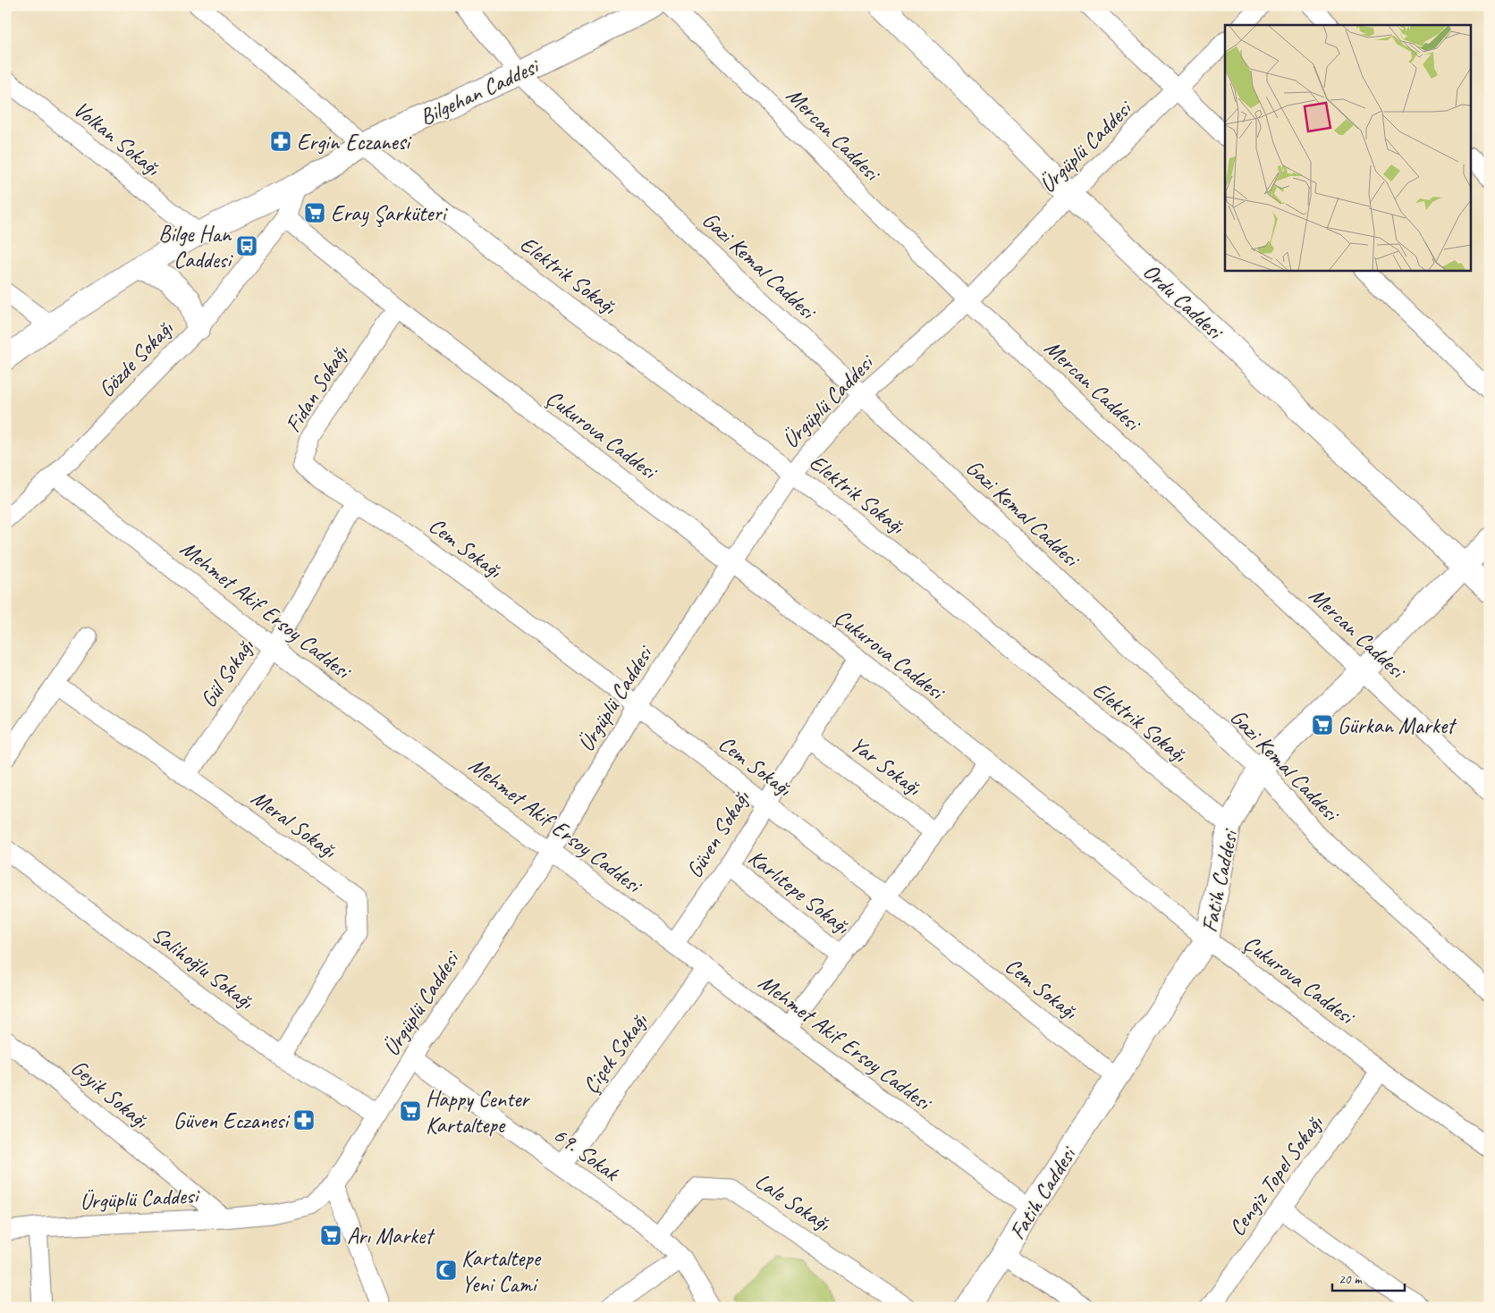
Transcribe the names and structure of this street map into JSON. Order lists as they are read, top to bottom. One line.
{"streets":{"street":["Bilgehan Caddesi","Mercan Caddesi","Volkan Sokağı","Ürgüplü Caddesi","Gazi Kemal Caddesi","Elektrik Sokağı","Ordu Caddesi","Gözde Sokağı","Fidan Sokağı","Çukurova Caddesi","Cem Sokağı","Mehmet Akif Ersoy Caddesi","Gül Sokağı","Yar Sokağı","Meral Sokağı","Güven Sokağı","Fatih Caddesi","Karlıtepe Sokağı","Salihoğlu Sokağı","Çiçek Sokağı","Geyik Sokağı","69. Sokak","Cengiz Topel Sokağı","Lale Sokağı"]},"crossings":[["Bilgehan Caddesi","Volkan Sokağı"],["Bilgehan Caddesi","Gazi Kemal Caddesi"],["Bilgehan Caddesi","Elektrik Sokağı"],["Mercan Caddesi","Ürgüplü Caddesi"],["Mercan Caddesi","Fatih Caddesi"],["Ürgüplü Caddesi","Gazi Kemal Caddesi"],["Ürgüplü Caddesi","Elektrik Sokağı"],["Ürgüplü Caddesi","Ordu Caddesi"],["Ürgüplü Caddesi","Çukurova Caddesi"],["Ürgüplü Caddesi","Cem Sokağı"],["Ürgüplü Caddesi","Mehmet Akif Ersoy Caddesi"],["Ürgüplü Caddesi","Salihoğlu Sokağı"],["Ürgüplü Caddesi","Geyik Sokağı"],["Ürgüplü Caddesi","69. Sokak"],["Gazi Kemal Caddesi","Fatih Caddesi"],["Elektrik Sokağı","Fatih Caddesi"],["Ordu Caddesi","Fatih Caddesi"],["Gözde Sokağı","Çukurova Caddesi"],["Gözde Sokağı","Mehmet Akif Ersoy Caddesi"],["Fidan Sokağı","Çukurova Caddesi"],["Fidan Sokağı","Cem Sokağı"],["Fidan Sokağı","Gül Sokağı"],["Çukurova Caddesi","Güven Sokağı"],["Çukurova Caddesi","Fatih Caddesi"],["Çukurova Caddesi","Cengiz Topel Sokağı"],["Cem Sokağı","Gül Sokağı"],["Cem Sokağı","Güven Sokağı"],["Cem Sokağı","Fatih Caddesi"],["Mehmet Akif Ersoy Caddesi","Gül Sokağı"],["Mehmet Akif Ersoy Caddesi","Güven Sokağı"],["Mehmet Akif Ersoy Caddesi","Fatih Caddesi"],["Mehmet Akif Ersoy Caddesi","Çiçek Sokağı"],["Gül Sokağı","Meral Sokağı"],["Yar Sokağı","Güven Sokağı"],["Meral Sokağı","Salihoğlu Sokağı"],["Güven Sokağı","Karlıtepe Sokağı"],["Çiçek Sokağı","69. Sokak"],["69. Sokak","Lale Sokağı"]],"places":{"pharmacy":["Ergin Eczanesi","Güven Eczanesi"],"supermarket":["Eray Şarküteri","Gürkan Market","Happy Center Kartaltepe","Arı Market"],"bus stop":["Bilge Han Caddesi"],"mosque":["Kartaltepe Yeni Cami"]},"scale_bar":"20 m"}
